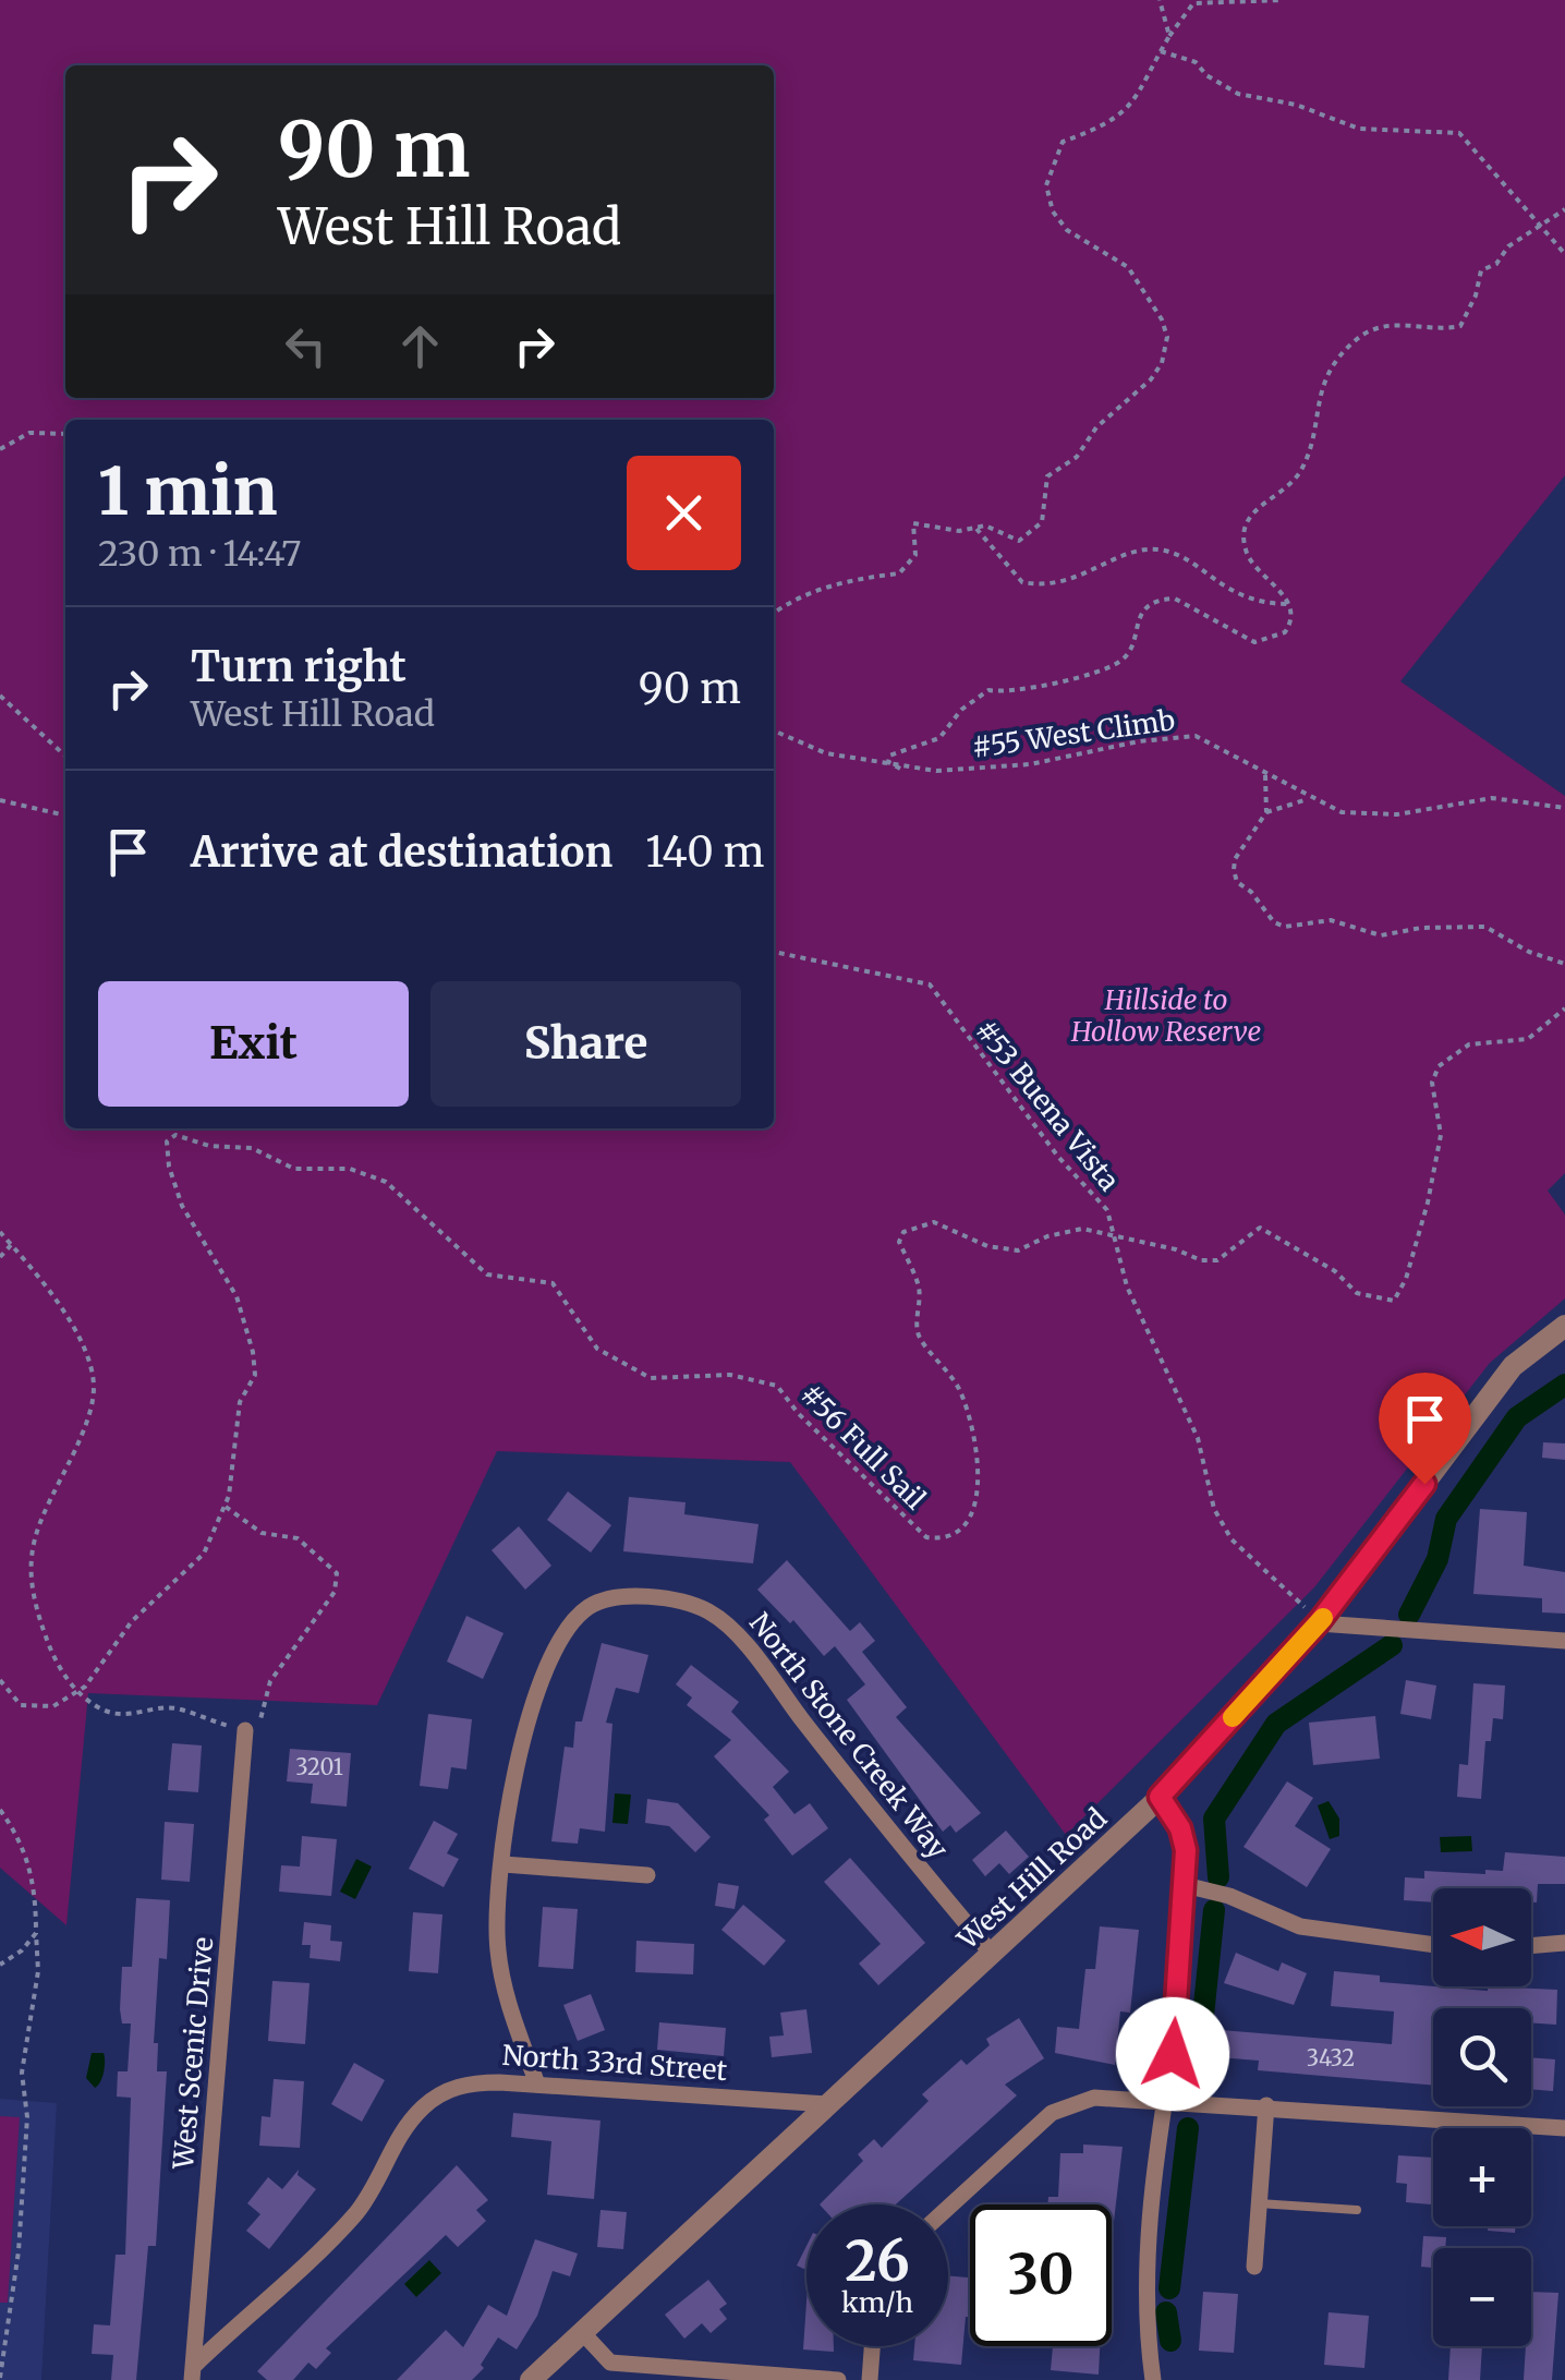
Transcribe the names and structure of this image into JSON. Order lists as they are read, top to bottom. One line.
{"streets":{"street":["North Stone Creek Way","West Hill Road","West Scenic Drive","North 33rd Street"],"path":["#55 West Climb","#53 Buena Vista","#56 Full Sail"]},"crossings":[["#53 Buena Vista","#56 Full Sail"],["#53 Buena Vista","West Hill Road"],["North Stone Creek Way","West Hill Road"],["North Stone Creek Way","North 33rd Street"],["West Hill Road","North 33rd Street"],["West Scenic Drive","North 33rd Street"]],"parks":["Hillside to Hollow Reserve"],"house_numbers":["3201","3432"],"north":"left","page":{"turn":["90 m","West Hill Road"],"heading":["1 min","230 m · 14:47"],"list":[{"name":"Turn right","note":"West Hill Road","value":"90 m"},{"name":"Arrive at destination","value":"140 m"}],"buttons":["Exit","Share"],"map_buttons":["+","−"],"speed":"26 km/h","limit":"30"}}
